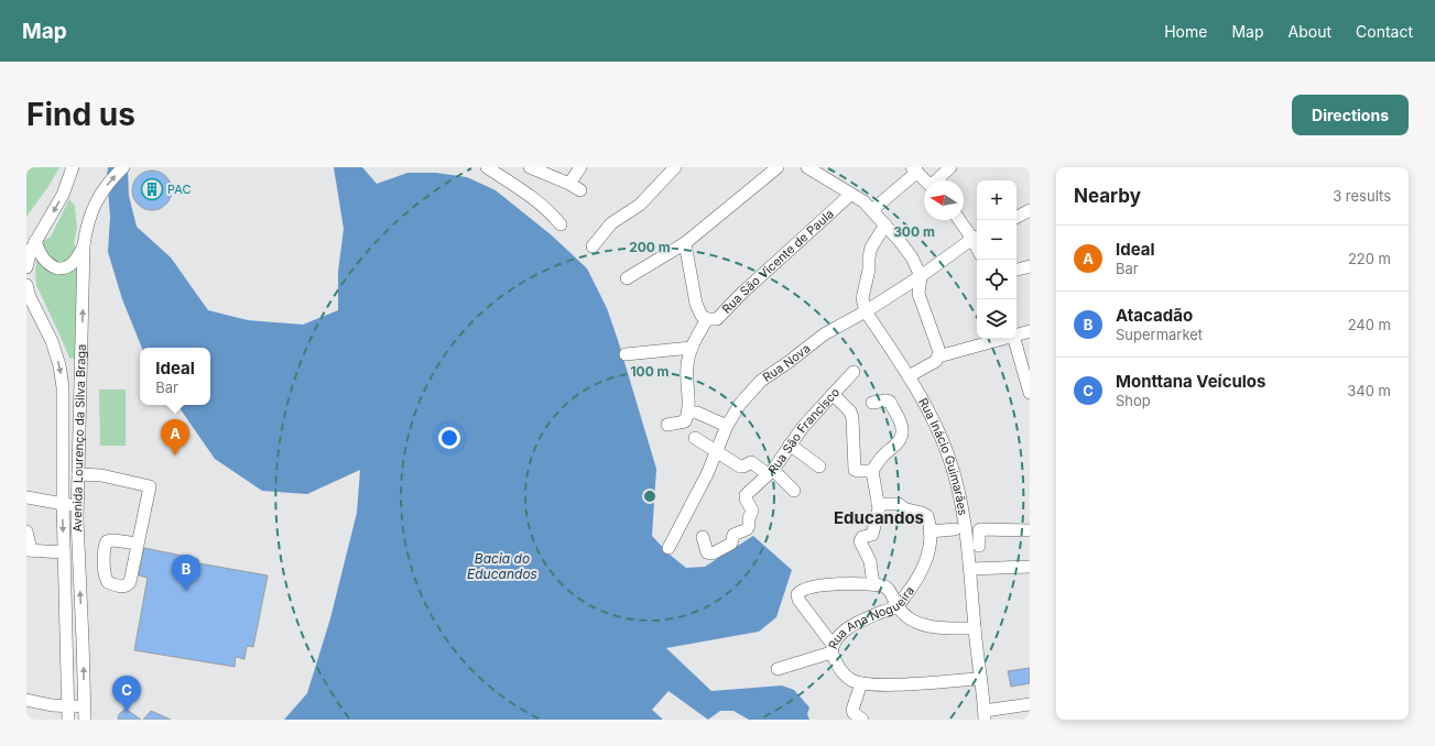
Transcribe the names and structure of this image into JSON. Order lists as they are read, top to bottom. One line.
{"streets":{"street":["Rua São Vicente de Paula","Rua Nova","Rua São Francisco","Avenida Lourenço da Silva Braga","Rua Inácio Guimarães","Rua Ana Nogueira"]},"crossings":[["Rua Nova","Rua Inácio Guimarães"]],"districts":["Educandos"],"water":["Bacia do Educandos"],"places":{"building":["PAC"]},"north":"left","page":{"header":"Map","nav":["Home","Map","About","Contact"],"buttons":"Directions","title":"Find us","heading":["Nearby","3 results"],"map_buttons":["+","−"],"list":[{"mark":"A","name":"Ideal","note":"Bar","value":"220 m"},{"mark":"B","name":"Atacadão","note":"Supermarket","value":"240 m"},{"mark":"C","name":"Monttana Veículos","note":"Shop","value":"340 m"}],"popup":["Ideal","Bar"],"pins":["A","B","C"]},"rings":["300 m","200 m","100 m"]}
